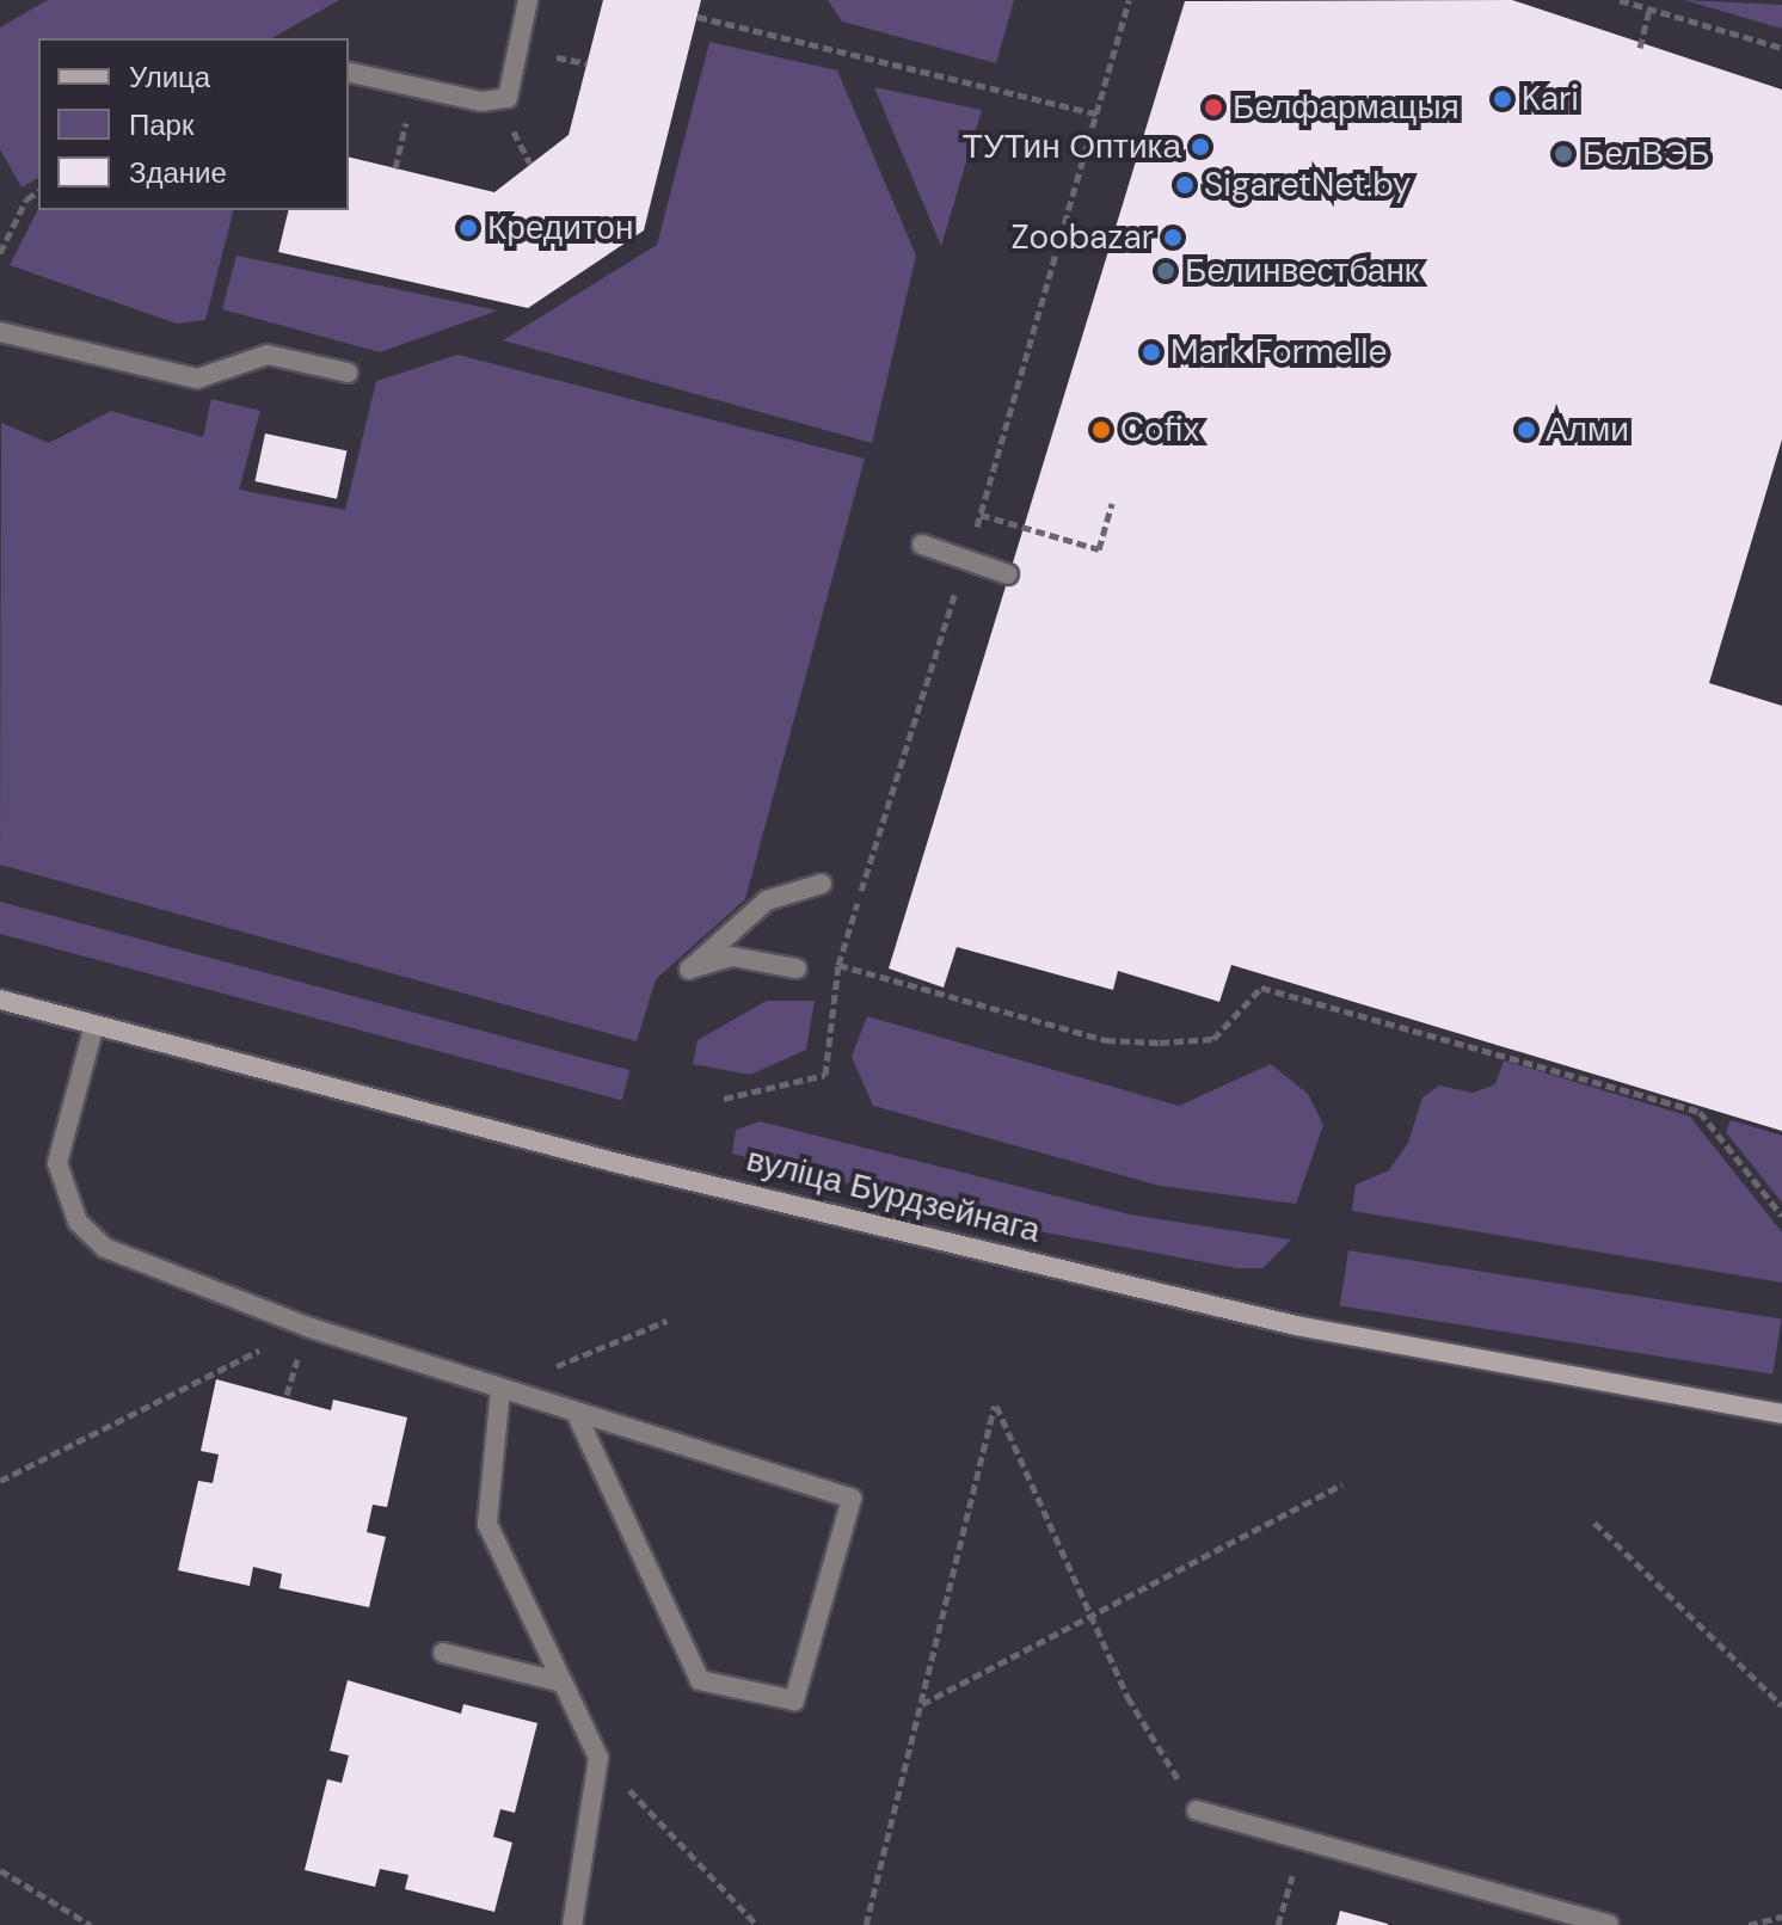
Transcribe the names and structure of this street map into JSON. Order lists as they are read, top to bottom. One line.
{"streets":{"street":["вуліца Бурдзейнага"]},"places":["Kari","Белфармацыя","ТУТин Оптика","БелВЭБ","SigaretNet.by","Кредитон","Zoobazar","Белинвестбанк","Mark Formelle","Cofix","Алми"],"legend":["Улица","Парк","Здание"]}
